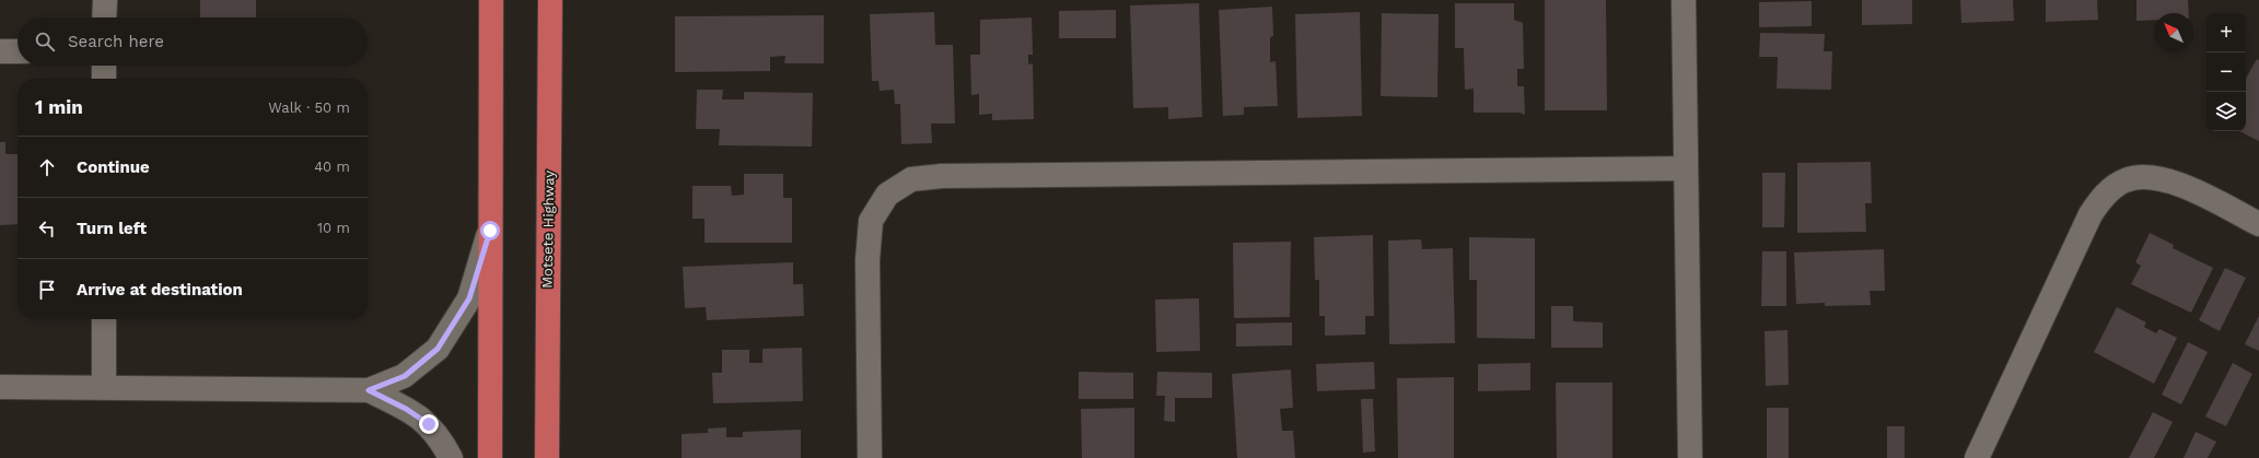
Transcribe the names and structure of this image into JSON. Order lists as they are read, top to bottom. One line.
{"streets":{"highway":["Motsete Highway"]},"north":"top left","page":{"map_buttons":["+","−"],"search":"Search here","heading":["1 min","Walk · 50 m"],"list":[["Continue","40 m"],["Turn left","10 m"],"Arrive at destination"]}}
